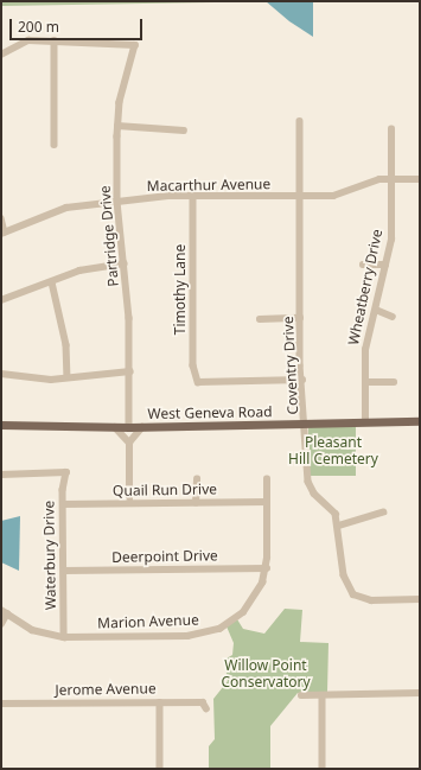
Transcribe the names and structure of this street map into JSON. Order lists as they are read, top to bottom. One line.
{"streets":{"main road":["West Geneva Road"],"street":["Macarthur Avenue","Partridge Drive","Wheatberry Drive","Timothy Lane","Coventry Drive","Quail Run Drive","Waterbury Drive","Deerpoint Drive","Marion Avenue","Jerome Avenue"]},"crossings":[["Macarthur Avenue","Partridge Drive"],["Macarthur Avenue","Wheatberry Drive"],["Macarthur Avenue","Timothy Lane"],["Macarthur Avenue","Coventry Drive"],["Partridge Drive","West Geneva Road"],["Wheatberry Drive","West Geneva Road"],["Timothy Lane","Coventry Drive"],["Coventry Drive","West Geneva Road"],["Quail Run Drive","Waterbury Drive"],["Quail Run Drive","Marion Avenue"],["Waterbury Drive","Deerpoint Drive"],["Waterbury Drive","Marion Avenue"],["Deerpoint Drive","Marion Avenue"]],"parks":["Pleasant Hill Cemetery","Willow Point Conservatory"],"scale_bar":"200 m"}
